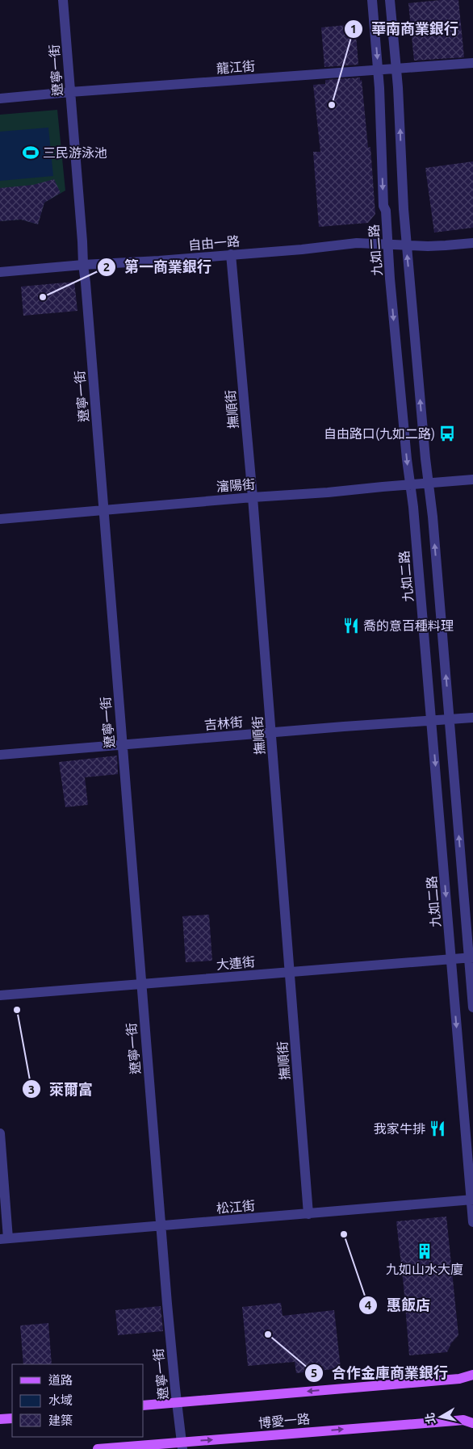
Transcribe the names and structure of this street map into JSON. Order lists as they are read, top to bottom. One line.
{"streets":{"main road":["博愛一路"],"street":["龍江街","遼寧一街","自由一路","九如二路","撫順街","瀋陽街","吉林街","大連街","松江街"]},"crossings":[["龍江街","遼寧一街"],["龍江街","九如二路"],["遼寧一街","自由一路"],["遼寧一街","瀋陽街"],["遼寧一街","吉林街"],["遼寧一街","大連街"],["遼寧一街","松江街"],["遼寧一街","博愛一路"],["自由一路","九如二路"],["自由一路","撫順街"],["九如二路","瀋陽街"],["九如二路","吉林街"],["九如二路","大連街"],["九如二路","松江街"],["撫順街","瀋陽街"],["撫順街","吉林街"],["撫順街","大連街"],["撫順街","松江街"]],"places":{"other":["華南商業銀行","第一商業銀行","萊爾富","惠飯店","合作金庫商業銀行"],"sports":["三民游泳池"],"bus stop":["自由路口(九如二路)"],"restaurant":["喬的意百種料理","我家牛排"],"building":["九如山水大廈"]},"legend":["道路","水域","建築"],"north":"left"}
